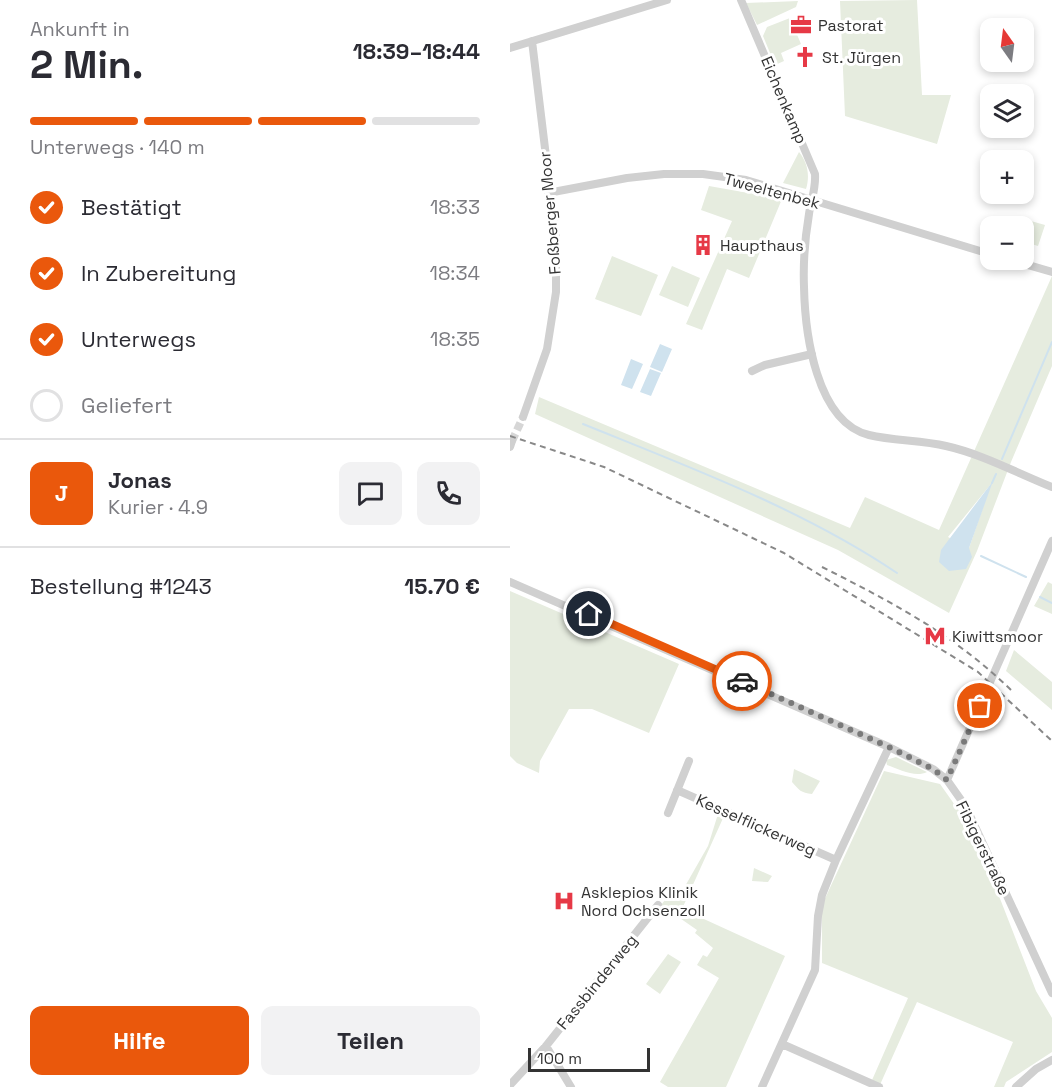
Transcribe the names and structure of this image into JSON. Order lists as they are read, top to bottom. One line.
{"streets":{"street":["Eichenkamp","Tweeltenbek","Foßberger Moor","Kesselflickerweg","Fibigerstraße","Fassbinderweg"]},"crossings":[["Eichenkamp","Tweeltenbek"],["Tweeltenbek","Foßberger Moor"]],"places":{"office":["Pastorat"],"church":["St. Jürgen"],"building":["Haupthaus"],"metro station":["Kiwittsmoor"],"hospital":["Asklepios Klinik Nord Ochsenzoll"]},"scale_bar":"100 m","north":"top","page":{"heading":["2 Min.","Ankunft in","18:39–18:44"],"panel":["Jonas","Kurier · 4.9","Bestellung #1243","15.70 €"],"map_buttons":["+","−"],"bar":"Unterwegs · 140 m","list":[["Bestätigt","18:33"],["In Zubereitung","18:34"],["Unterwegs","18:35"],"Geliefert"],"round":"J","buttons":["Hilfe","Teilen"],"scale":"100 m"}}
